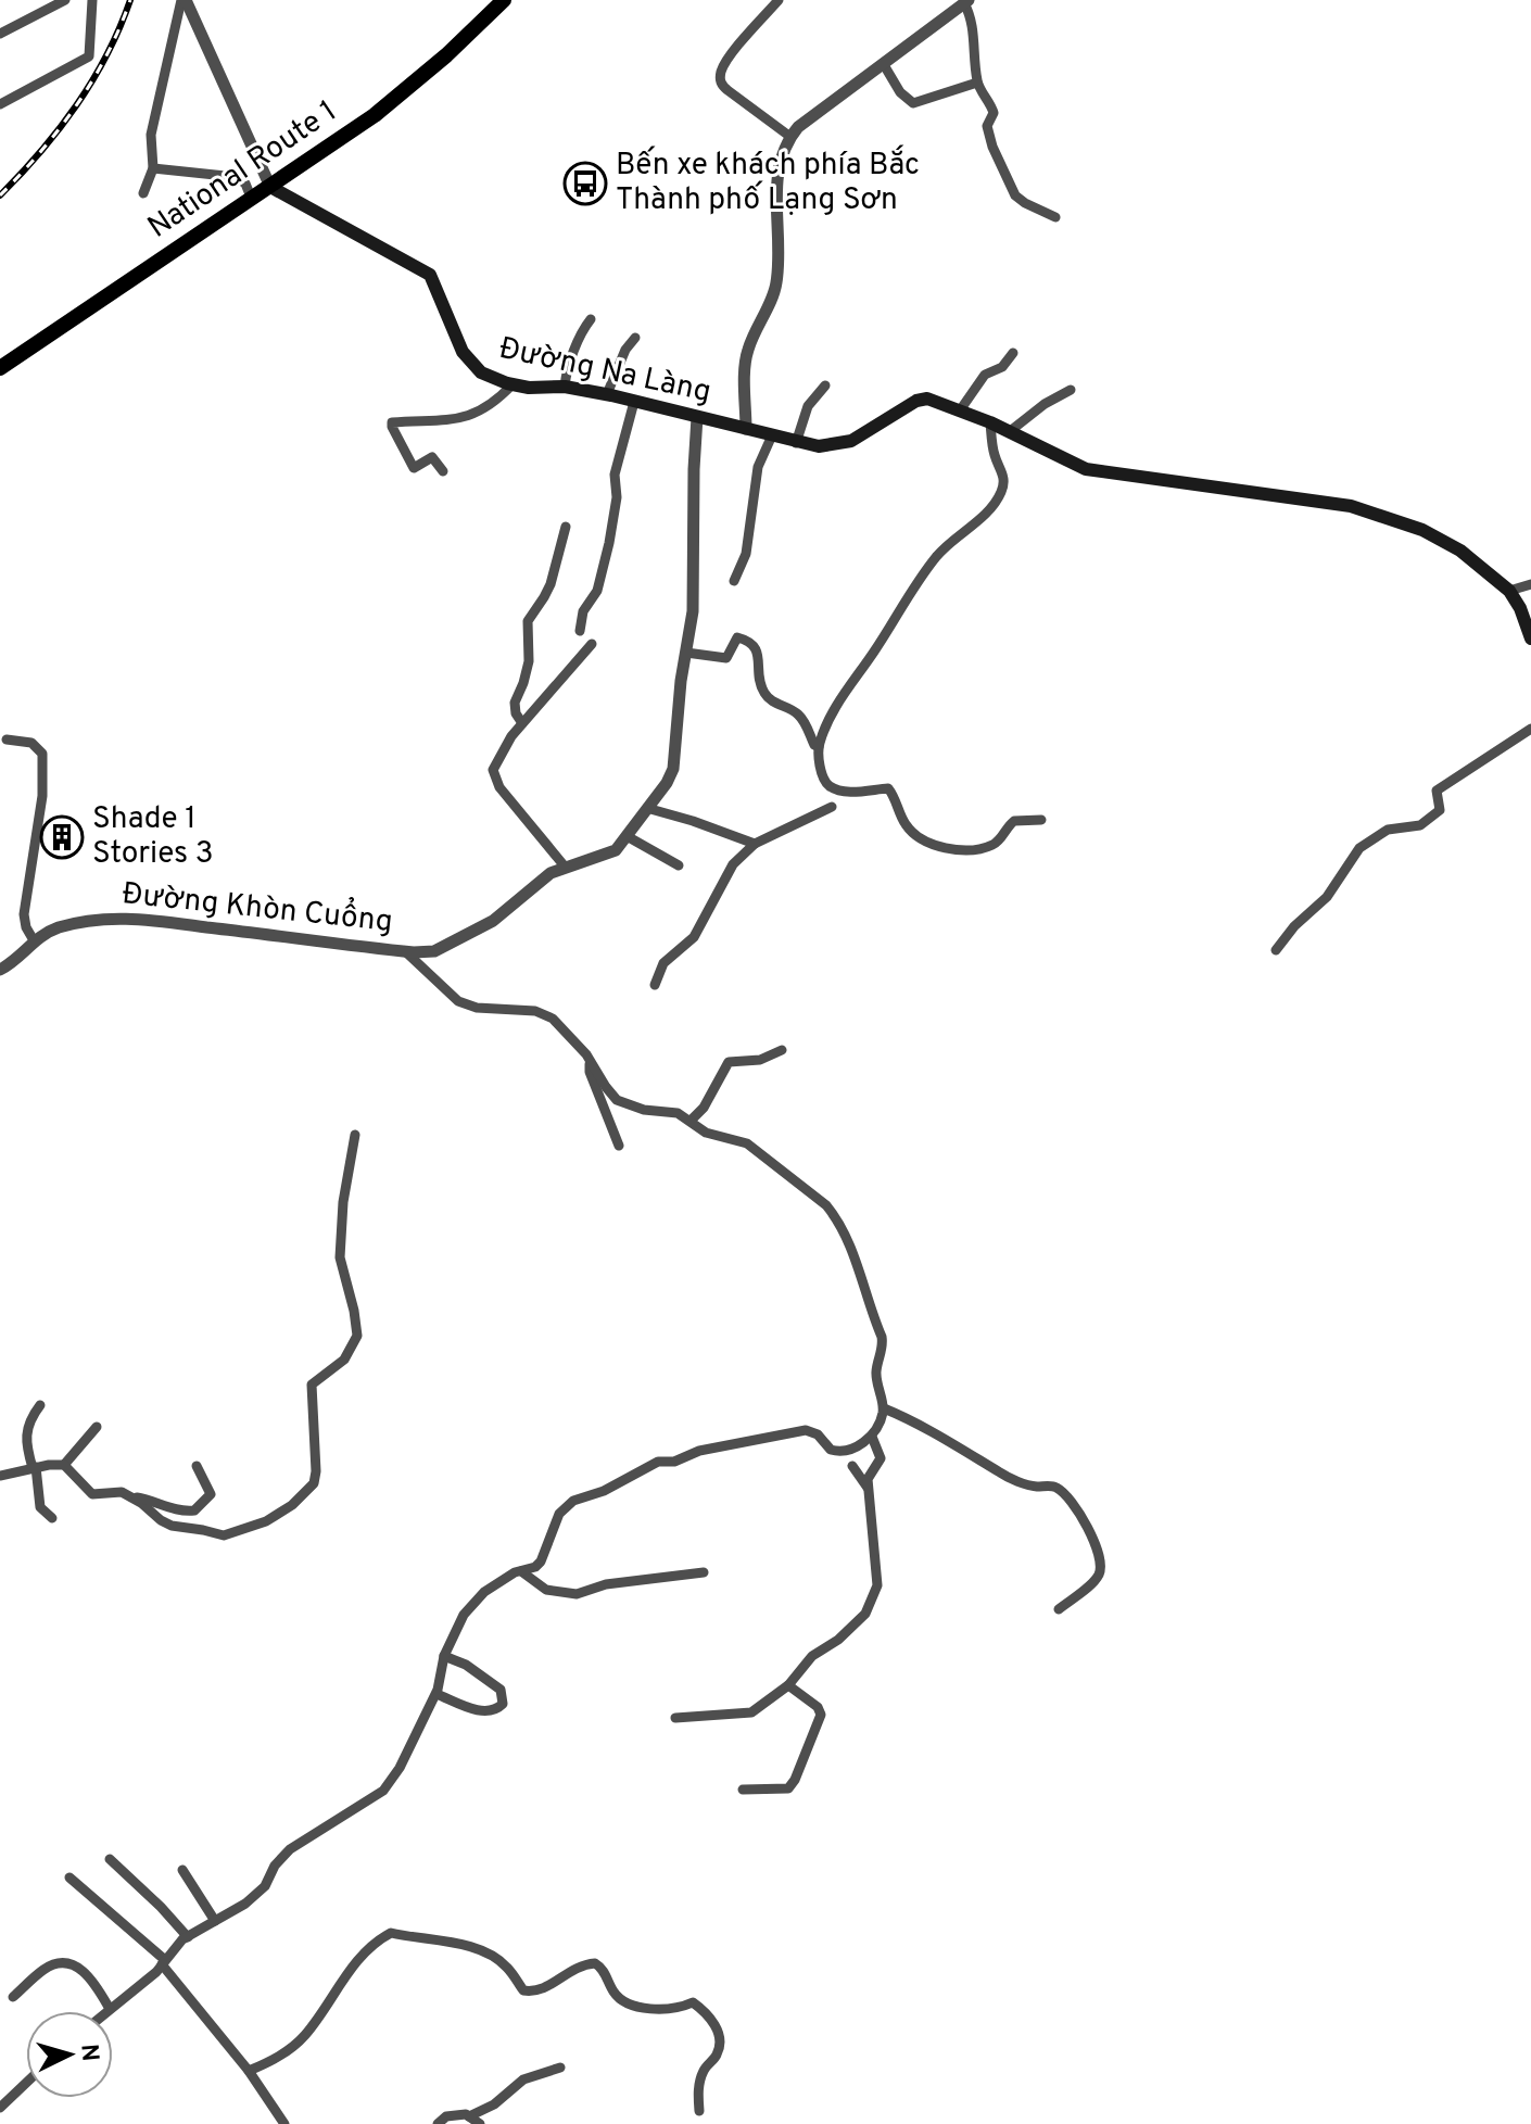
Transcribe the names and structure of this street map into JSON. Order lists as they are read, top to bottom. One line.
{"streets":{"highway":["National Route 1"],"main road":["Đường Na Làng"],"street":["Đường Khòn Cuổng"]},"crossings":[["National Route 1","Đường Na Làng"],["Đường Na Làng","Đường Khòn Cuổng"]],"places":{"bus stop":["Bến xe khách phía Bắc Thành phố Lạng Sơn"],"building":["Shade 1 Stories 3"]},"north":"right"}
